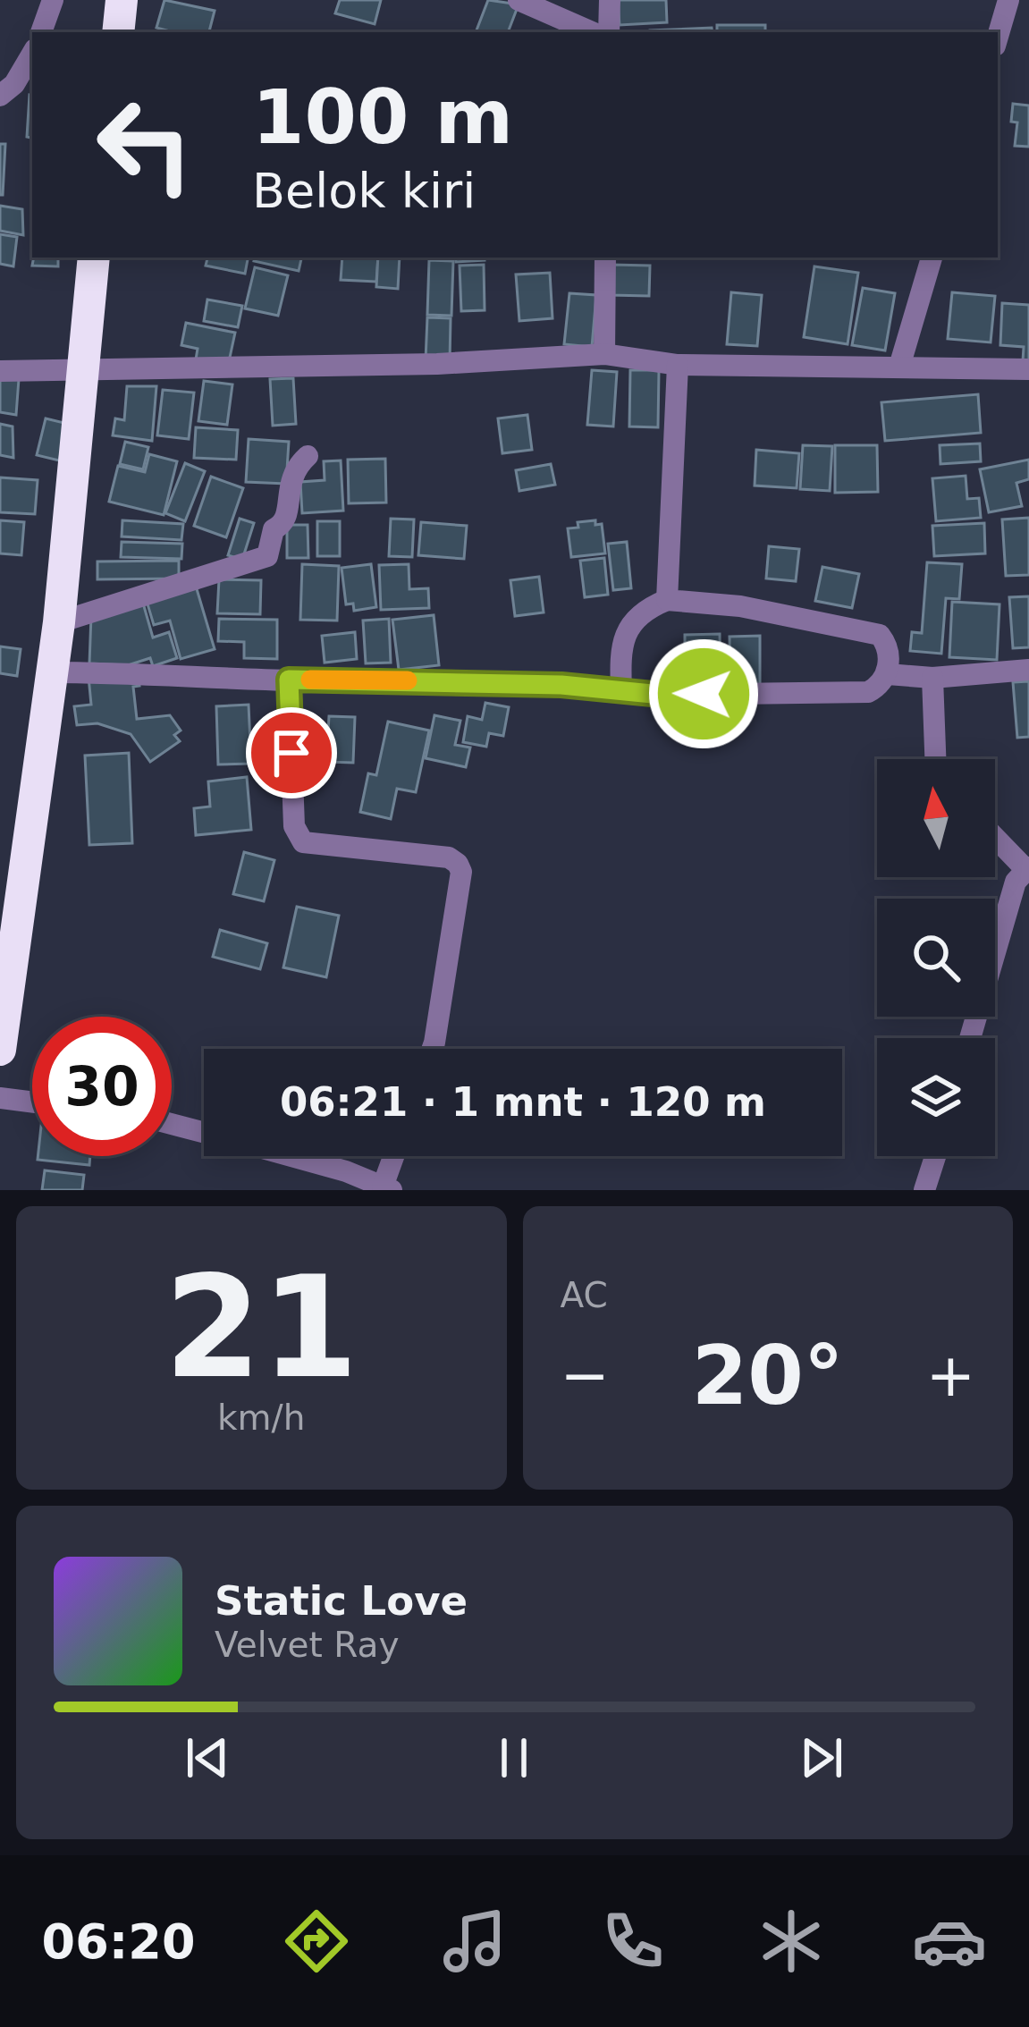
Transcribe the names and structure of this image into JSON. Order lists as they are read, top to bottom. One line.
{"north":"top","page":{"turn":["100 m","Belok kiri"],"limit":"30","trip":"06:21 · 1 mnt · 120 m","tile":[["21","km/h"],"AC"],"heat":["−","20°","+"],"song":["Static Love","Velvet Ray"],"tabs":"06:20"}}
